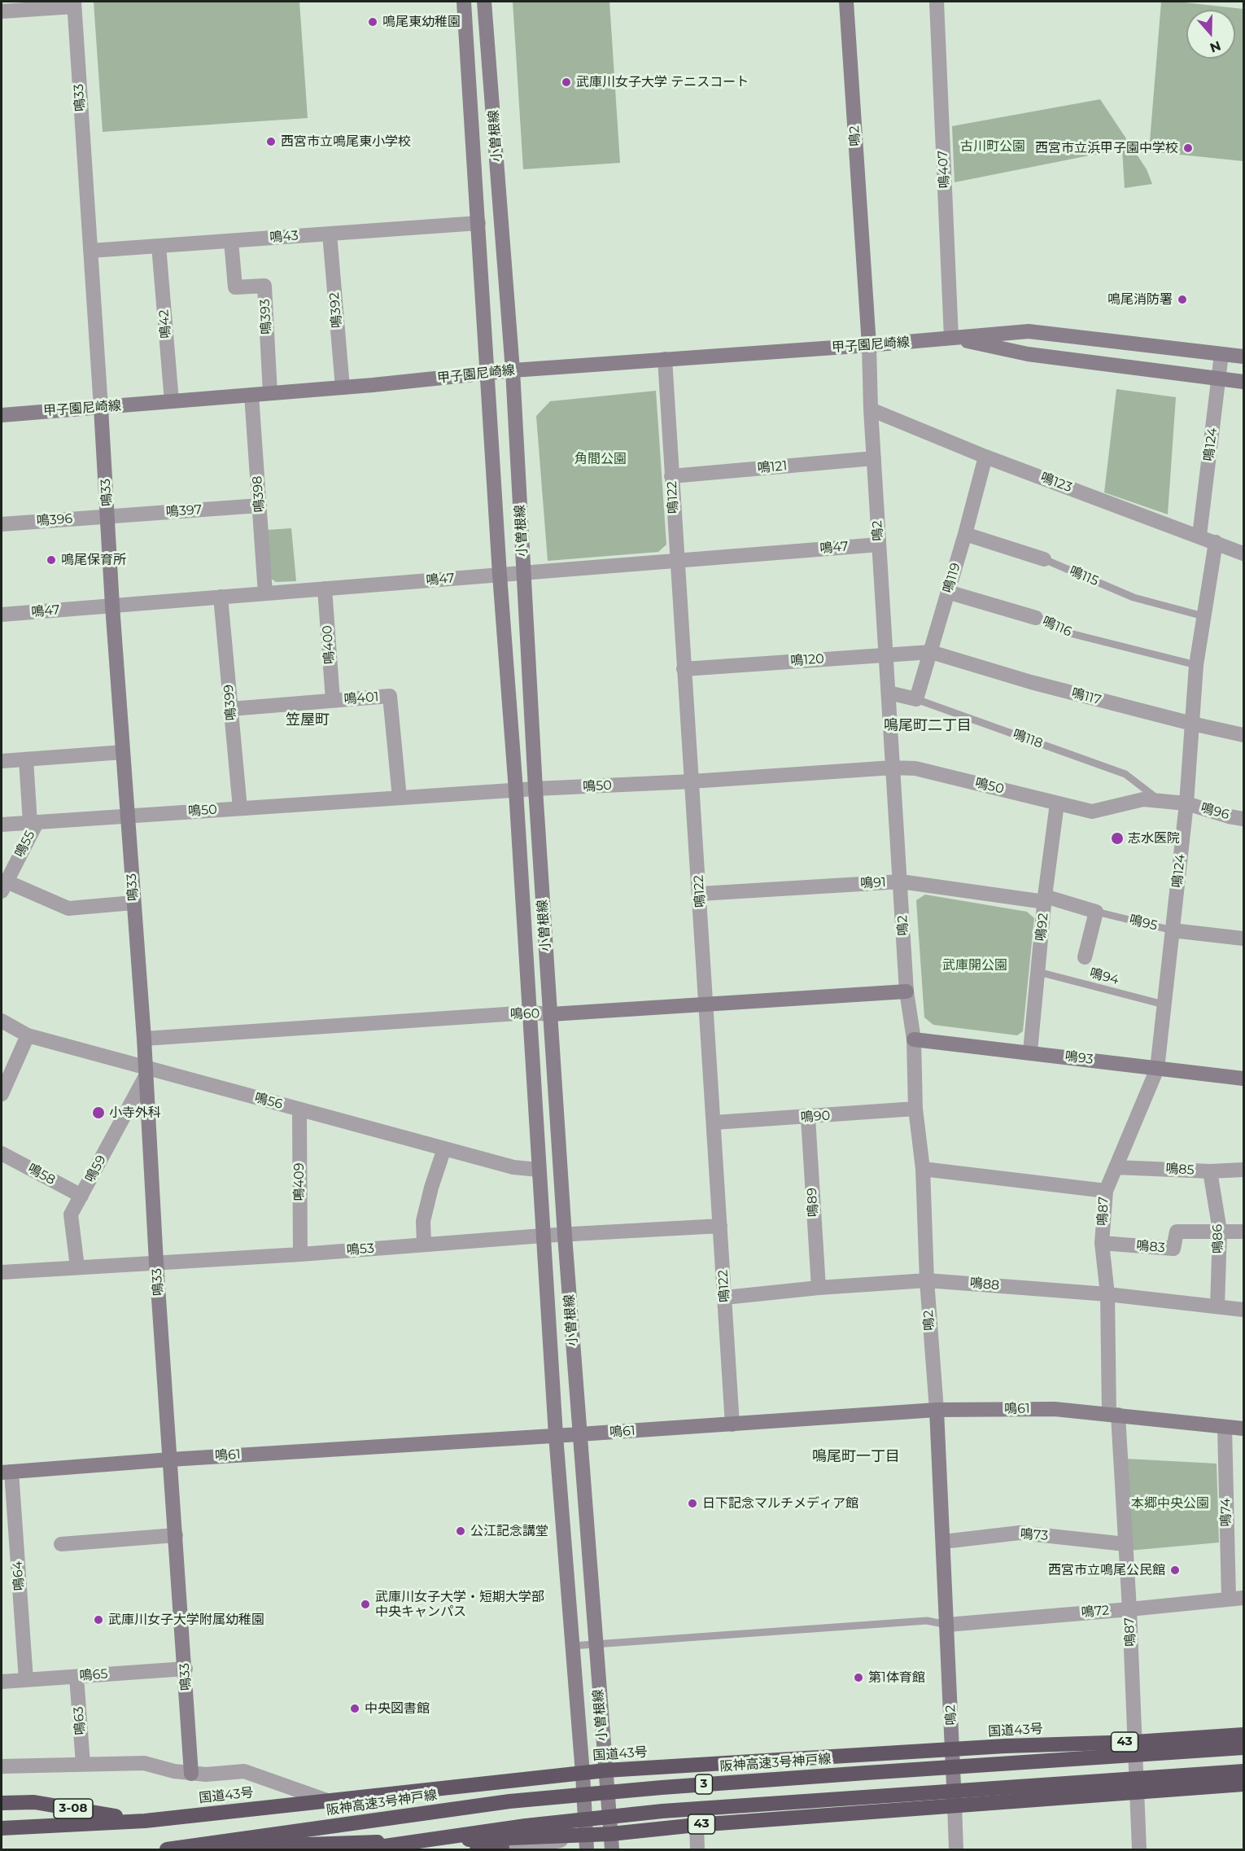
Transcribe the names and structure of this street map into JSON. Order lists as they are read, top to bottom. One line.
{"streets":{"highway":["国道43号","43","阪神高速3号神戸線","3","3-08"],"street":["鳴33","小曽根線","鳴2","鳴407","鳴43","鳴392","鳴393","鳴42","甲子園尼崎線","鳴124","鳴121","鳴123","鳴398","鳴122","鳴397","鳴396","鳴47","鳴115","鳴119","鳴116","鳴400","鳴120","鳴117","鳴401","鳴399","鳴118","鳴50","鳴96","鳴55","鳴91","鳴95","鳴92","鳴60","鳴93","鳴56","鳴90","鳴59","鳴85","鳴58","鳴409","鳴89","鳴87","鳴86","鳴83","鳴53","鳴88","鳴61","鳴74","鳴73","鳴64","鳴72","鳴65","鳴63"],"lane":["鳴94"]},"crossings":[["鳴33","鳴43"],["鳴33","甲子園尼崎線"],["鳴33","鳴397"],["鳴33","鳴396"],["鳴33","鳴47"],["鳴33","鳴50"],["鳴33","鳴60"],["鳴33","鳴56"],["鳴33","鳴59"],["鳴33","鳴53"],["鳴33","鳴61"],["鳴33","鳴65"],["小曽根線","鳴43"],["小曽根線","甲子園尼崎線"],["小曽根線","鳴47"],["小曽根線","鳴50"],["小曽根線","鳴60"],["小曽根線","鳴56"],["小曽根線","鳴53"],["小曽根線","鳴61"],["小曽根線","国道43号"],["小曽根線","43"],["鳴2","甲子園尼崎線"],["鳴2","鳴121"],["鳴2","鳴123"],["鳴2","鳴47"],["鳴2","鳴120"],["鳴2","鳴118"],["鳴2","鳴50"],["鳴2","鳴91"],["鳴2","鳴60"],["鳴2","鳴93"],["鳴2","鳴90"],["鳴2","鳴87"],["鳴2","鳴88"],["鳴2","鳴61"],["鳴2","鳴73"],["鳴2","鳴72"],["鳴2","国道43号"],["鳴2","43"],["鳴407","甲子園尼崎線"],["鳴43","鳴392"],["鳴43","鳴393"],["鳴43","鳴42"],["鳴392","甲子園尼崎線"],["鳴393","甲子園尼崎線"],["鳴42","甲子園尼崎線"],["甲子園尼崎線","鳴124"],["甲子園尼崎線","鳴398"],["甲子園尼崎線","鳴122"],["鳴124","鳴123"],["鳴124","鳴115"],["鳴124","鳴116"],["鳴124","鳴117"],["鳴124","鳴50"],["鳴124","鳴96"],["鳴124","鳴95"],["鳴124","鳴94"],["鳴124","鳴93"],["鳴124","鳴85"],["鳴124","鳴87"],["鳴121","鳴122"],["鳴123","鳴119"],["鳴398","鳴397"],["鳴398","鳴47"],["鳴122","鳴47"],["鳴122","鳴120"],["鳴122","鳴50"],["鳴122","鳴91"],["鳴122","鳴60"],["鳴122","鳴90"],["鳴122","鳴53"],["鳴122","鳴88"],["鳴122","鳴61"],["鳴397","鳴396"],["鳴47","鳴400"],["鳴47","鳴399"],["鳴115","鳴119"],["鳴119","鳴116"],["鳴119","鳴120"],["鳴119","鳴117"],["鳴119","鳴118"],["鳴400","鳴401"],["鳴120","鳴117"],["鳴401","鳴399"],["鳴401","鳴50"],["鳴399","鳴50"],["鳴118","鳴50"],["鳴50","鳴96"],["鳴50","鳴55"],["鳴50","鳴92"],["鳴91","鳴95"],["鳴91","鳴92"],["鳴95","鳴92"],["鳴92","鳴94"],["鳴92","鳴93"],["鳴56","鳴59"],["鳴56","鳴409"],["鳴90","鳴89"],["鳴59","鳴58"],["鳴59","鳴53"],["鳴85","鳴86"],["鳴409","鳴53"],["鳴89","鳴88"],["鳴87","鳴83"],["鳴87","鳴88"],["鳴87","鳴61"],["鳴87","鳴73"],["鳴87","鳴72"],["鳴87","国道43号"],["鳴87","43"],["鳴86","鳴83"],["鳴86","鳴88"],["鳴61","鳴74"],["鳴61","鳴64"],["鳴74","鳴72"],["鳴64","鳴65"],["鳴65","鳴63"],["国道43号","3-08"]],"districts":["笠屋町","鳴尾町二丁目","鳴尾町一丁目"],"parks":["古川町公園","角間公園","武庫開公園","本郷中央公園"],"places":["鳴尾東幼稚園","武庫川女子大学 テニスコート","西宮市立鳴尾東小学校","西宮市立浜甲子園中学校","鳴尾消防署","鳴尾保育所","志水医院","小寺外科","日下記念マルチメディア館","公江記念講堂","西宮市立鳴尾公民館","武庫川女子大学・短期大学部 中央キャンパス","武庫川女子大学附属幼稚園","第1体育館","中央図書館"],"north":"bottom"}
